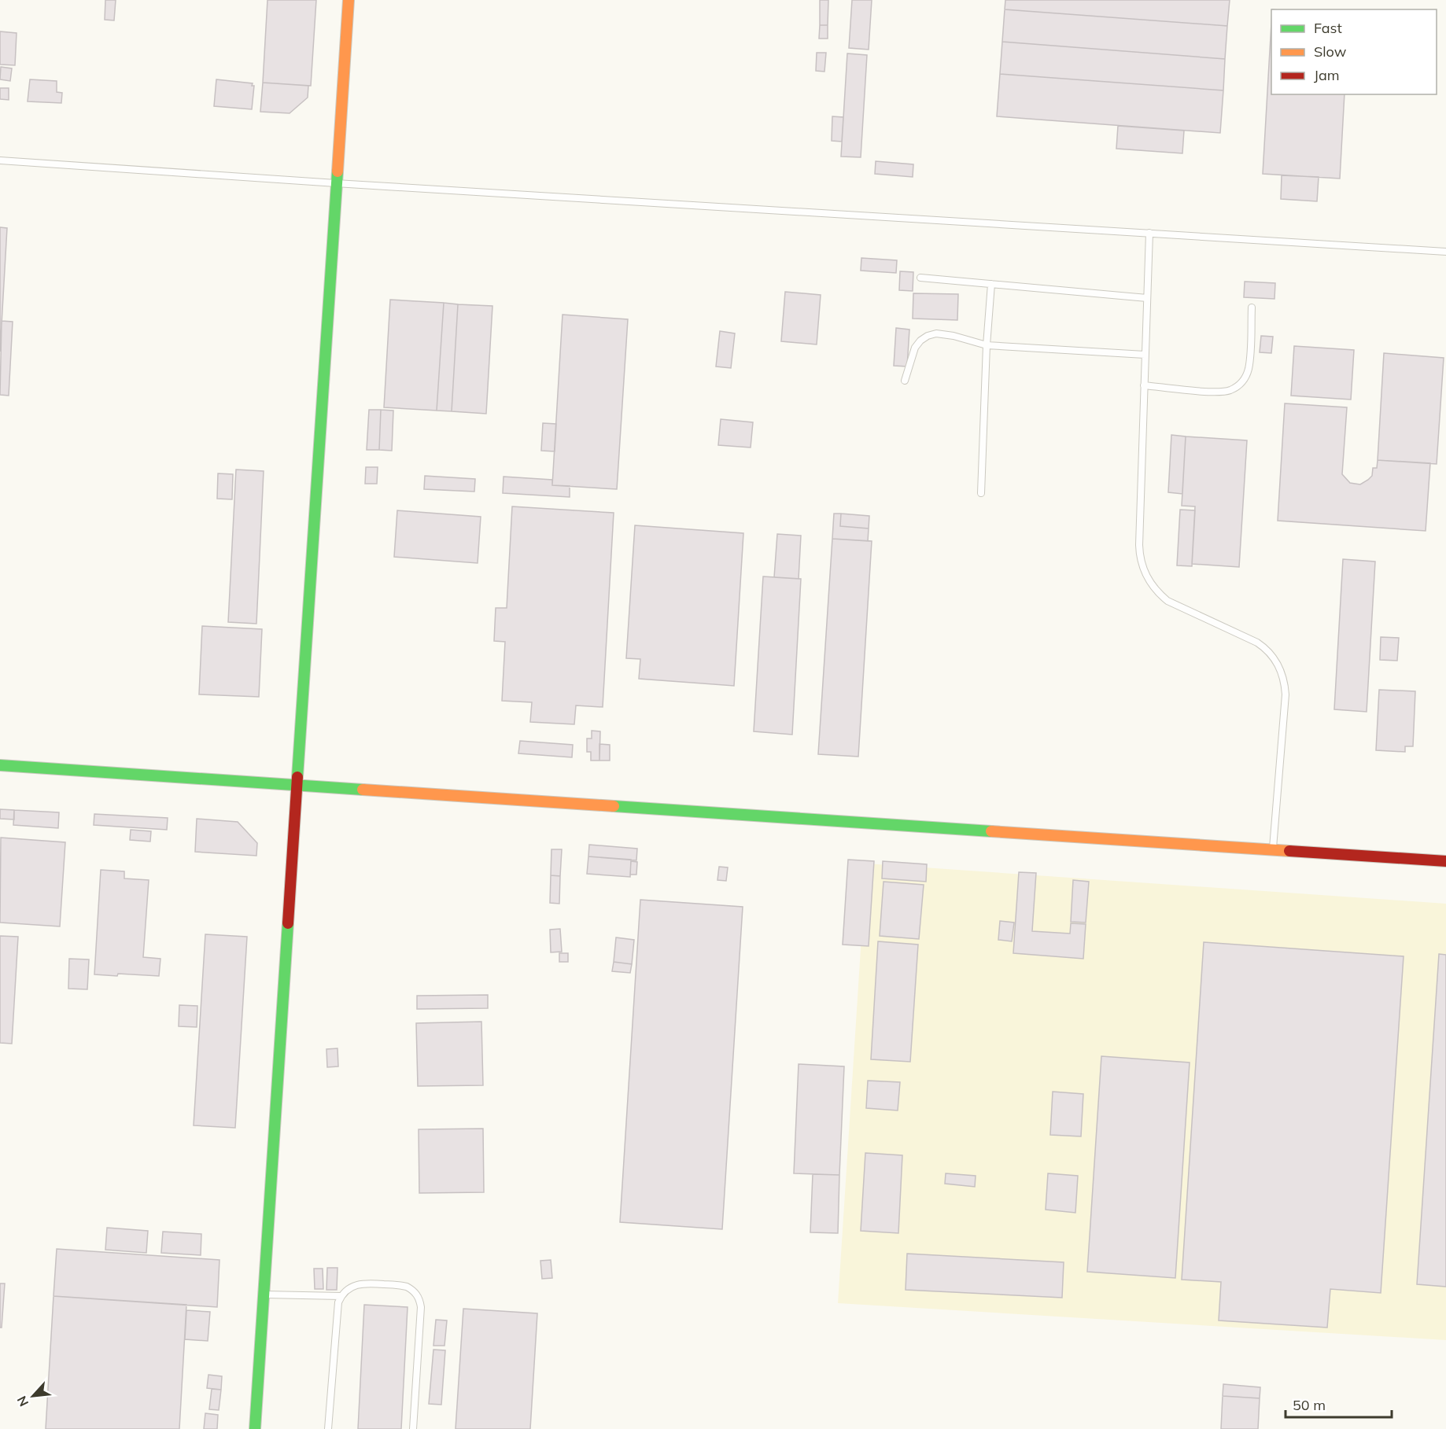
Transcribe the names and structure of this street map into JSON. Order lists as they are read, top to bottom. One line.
{"legend":["Fast","Slow","Jam"],"scale_bar":"50 m","north":"bottom left"}
